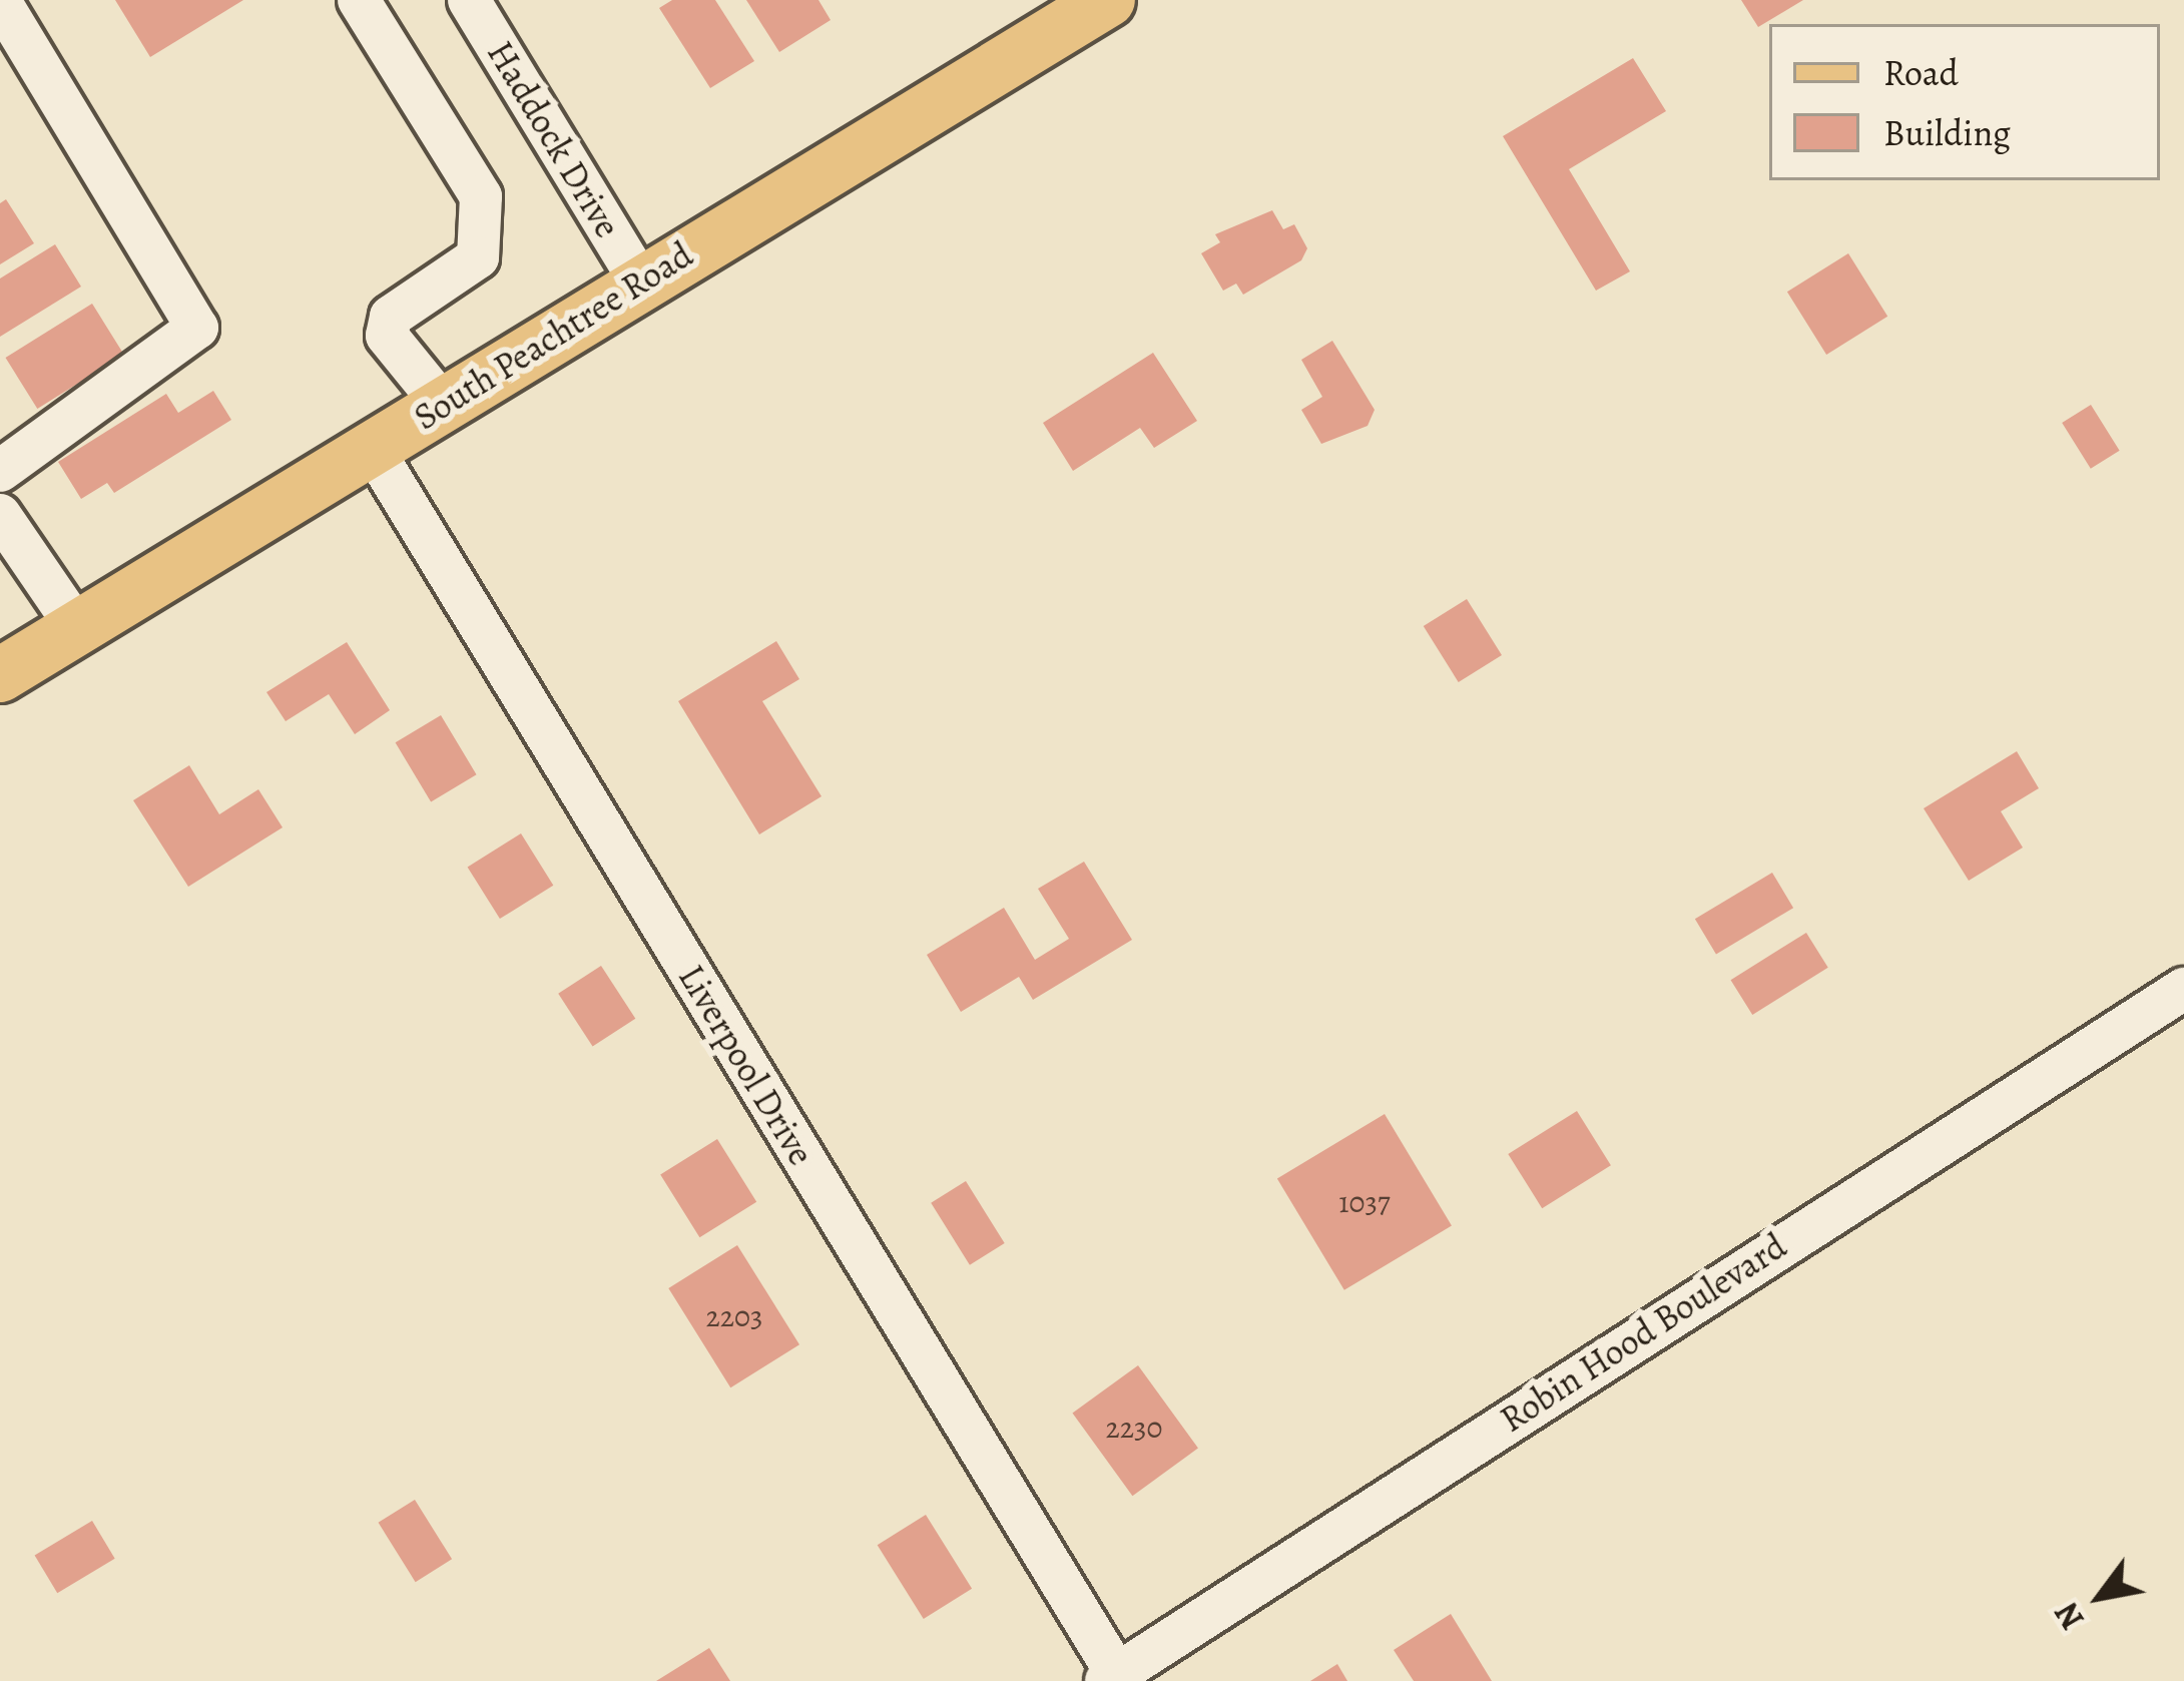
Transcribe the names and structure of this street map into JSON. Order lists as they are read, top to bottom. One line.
{"streets":{"main road":["South Peachtree Road"],"street":["Haddock Drive","Liverpool Drive","Robin Hood Boulevard"]},"crossings":[["Haddock Drive","South Peachtree Road"],["South Peachtree Road","Liverpool Drive"],["Liverpool Drive","Robin Hood Boulevard"]],"house_numbers":["1037","2203","2230"],"legend":["Road","Building"],"north":"bottom left"}
